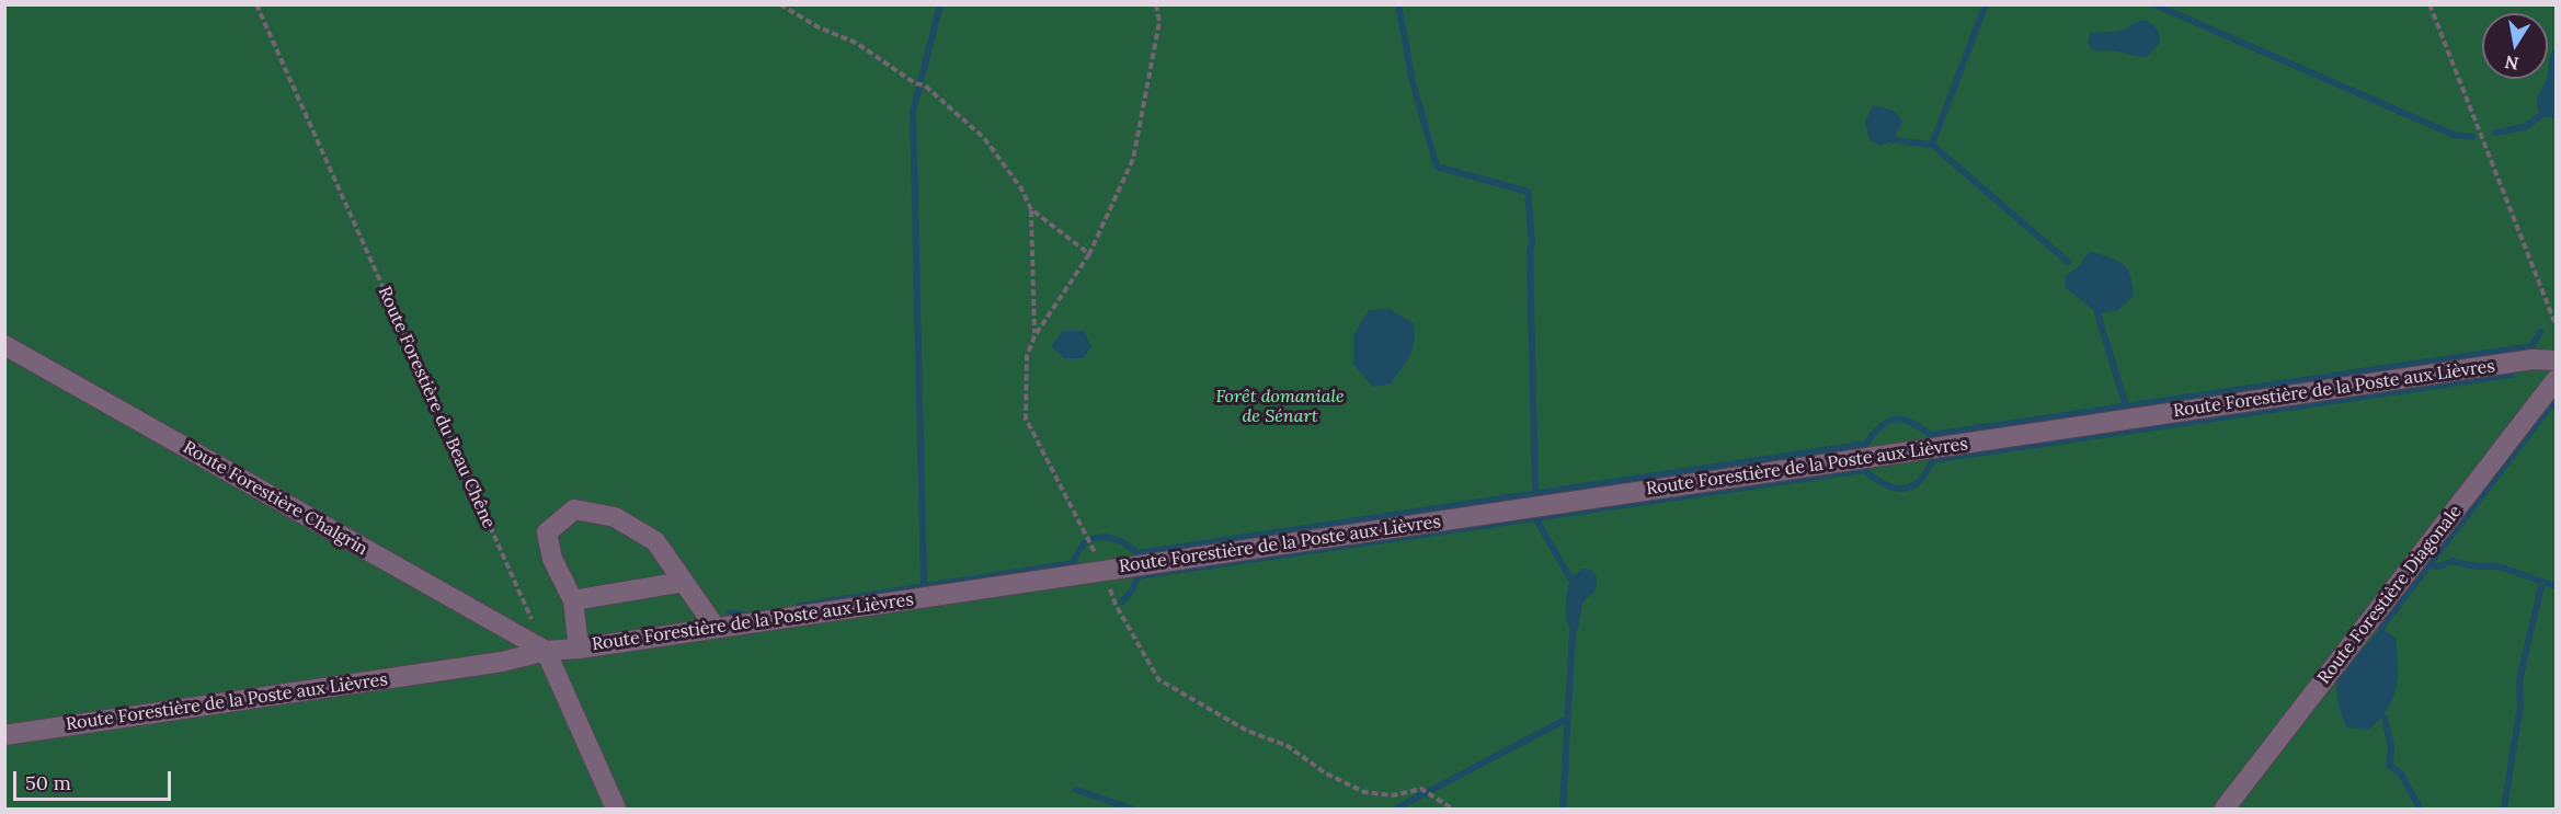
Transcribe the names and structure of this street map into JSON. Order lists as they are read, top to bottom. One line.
{"streets":{"street":["Route Forestière de la Poste aux Lièvres","Route Forestière Chalgrin","Route Forestière Diagonale"],"path":["Route Forestière du Beau Chêne"]},"crossings":[["Route Forestière de la Poste aux Lièvres","Route Forestière du Beau Chêne"],["Route Forestière de la Poste aux Lièvres","Route Forestière Chalgrin"],["Route Forestière du Beau Chêne","Route Forestière Chalgrin"]],"parks":["Forêt domaniale de Sénart"],"scale_bar":"50 m","north":"bottom"}
